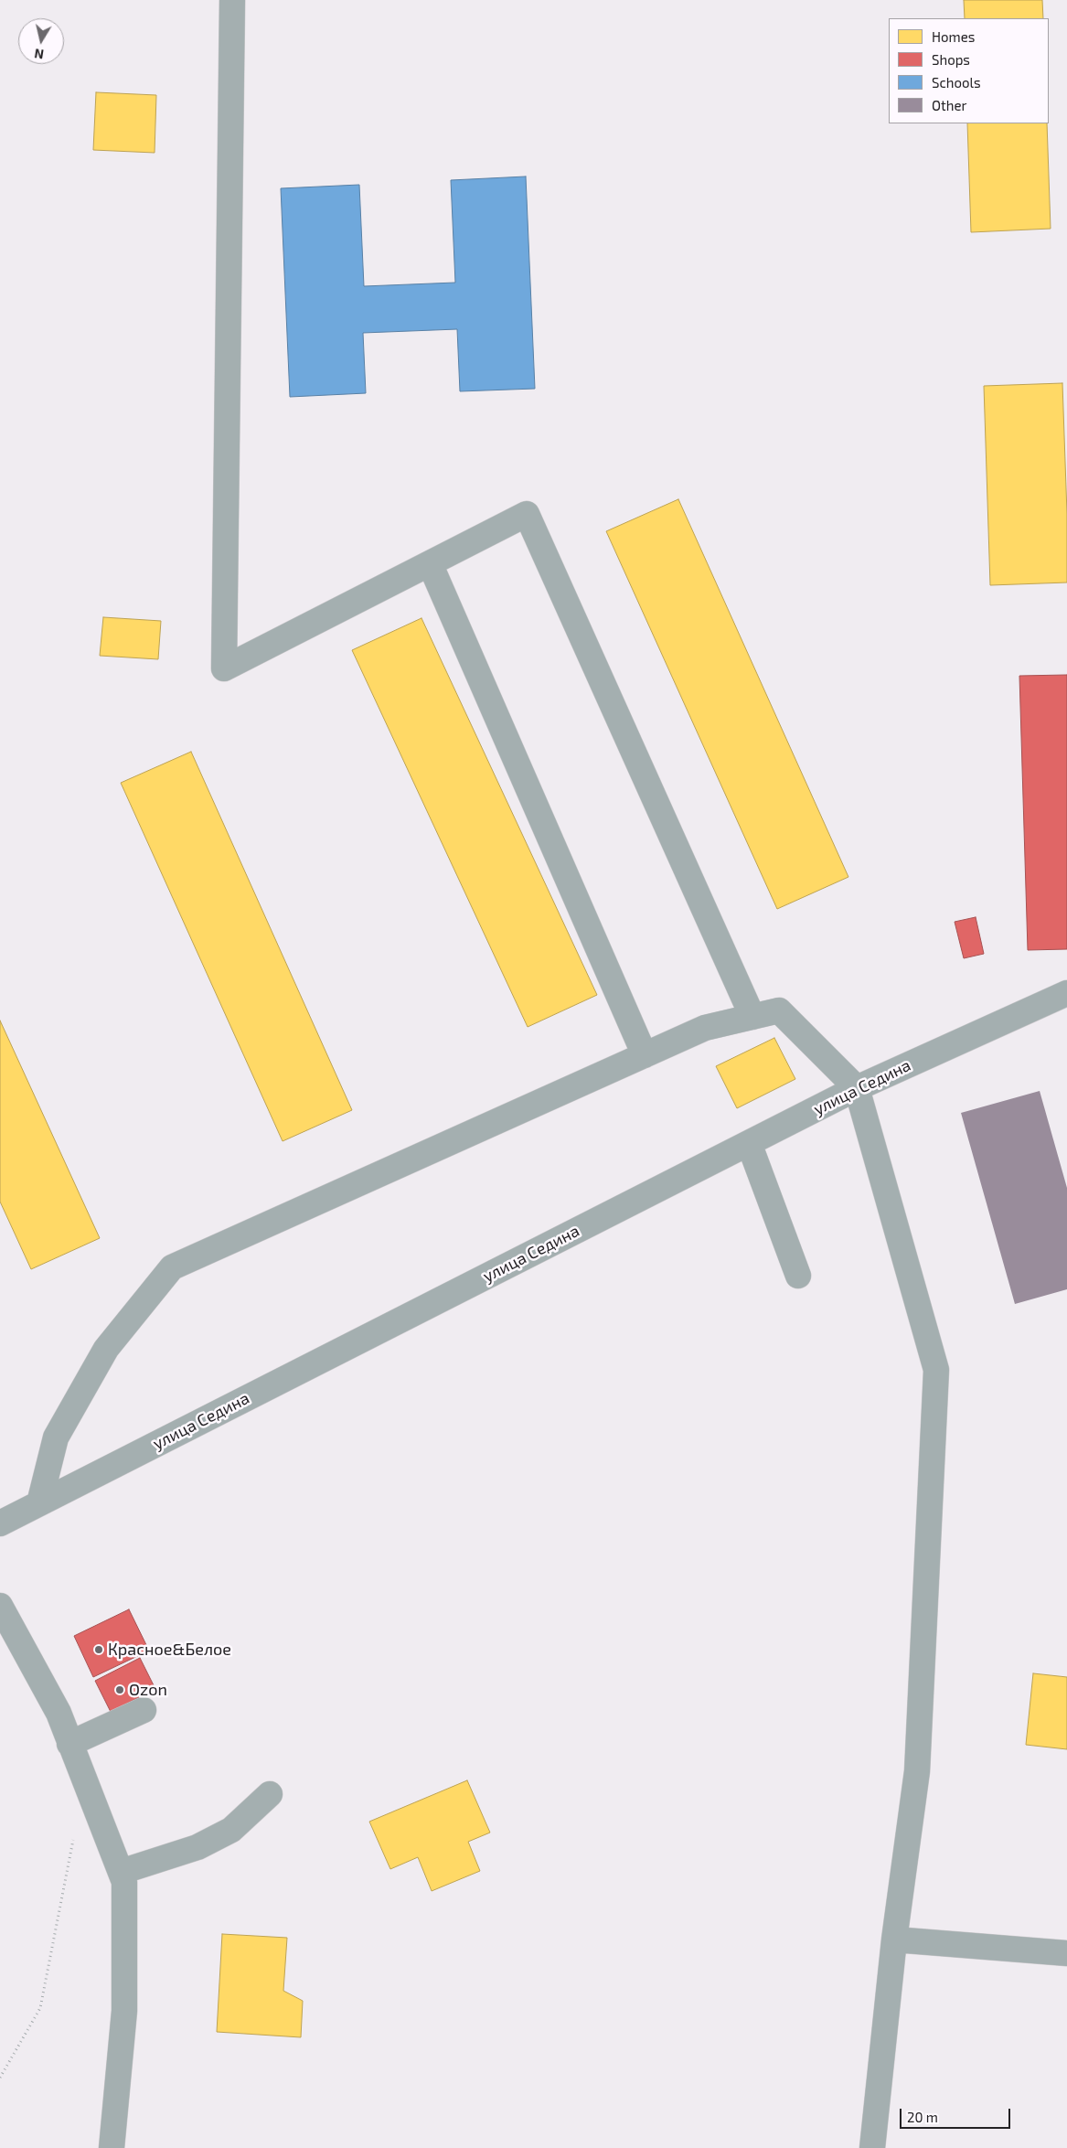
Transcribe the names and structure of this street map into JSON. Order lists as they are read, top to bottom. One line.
{"streets":{"street":["улица Седина"]},"places":["Красное&Белое","Ozon"],"legend":["Homes","Shops","Schools","Other"],"scale_bar":"20 m","north":"bottom"}
